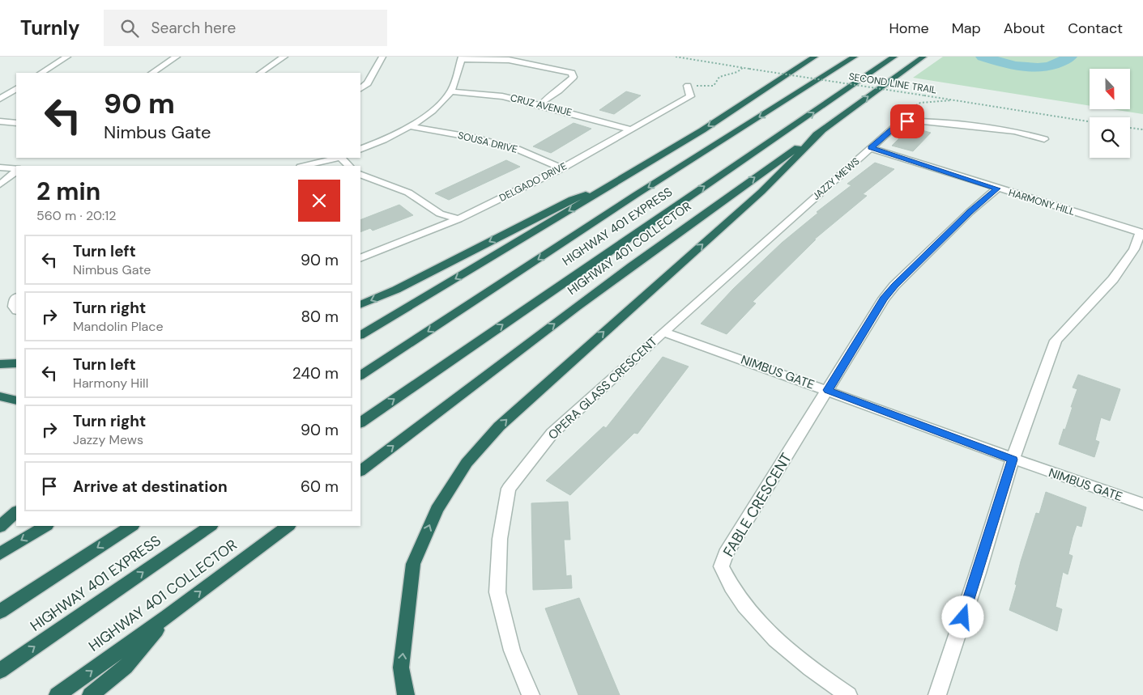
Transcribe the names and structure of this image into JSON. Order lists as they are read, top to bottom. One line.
{"streets":{"highway":["HIGHWAY 401 EXPRESS","HIGHWAY 401 COLLECTOR"],"street":["CRUZ AVENUE","SOUSA DRIVE","JAZZY MEWS","DELGADO DRIVE","HARMONY HILL","NIMBUS GATE","OPERA GLASS CRESCENT","FABLE CRESCENT"],"path":["SECOND LINE TRAIL"]},"crossings":[["CRUZ AVENUE","DELGADO DRIVE"],["SOUSA DRIVE","DELGADO DRIVE"],["JAZZY MEWS","HARMONY HILL"],["JAZZY MEWS","NIMBUS GATE"],["JAZZY MEWS","OPERA GLASS CRESCENT"],["NIMBUS GATE","OPERA GLASS CRESCENT"],["NIMBUS GATE","FABLE CRESCENT"]],"north":"bottom","page":{"header":"Turnly","search":"Search here","nav":["Home","Map","About","Contact"],"turn":["90 m","Nimbus Gate"],"heading":["2 min","560 m · 20:12"],"list":[{"name":"Turn left","note":"Nimbus Gate","value":"90 m"},{"name":"Turn right","note":"Mandolin Place","value":"80 m"},{"name":"Turn left","note":"Harmony Hill","value":"240 m"},{"name":"Turn right","note":"Jazzy Mews","value":"90 m"},{"name":"Arrive at destination","value":"60 m"}]}}
